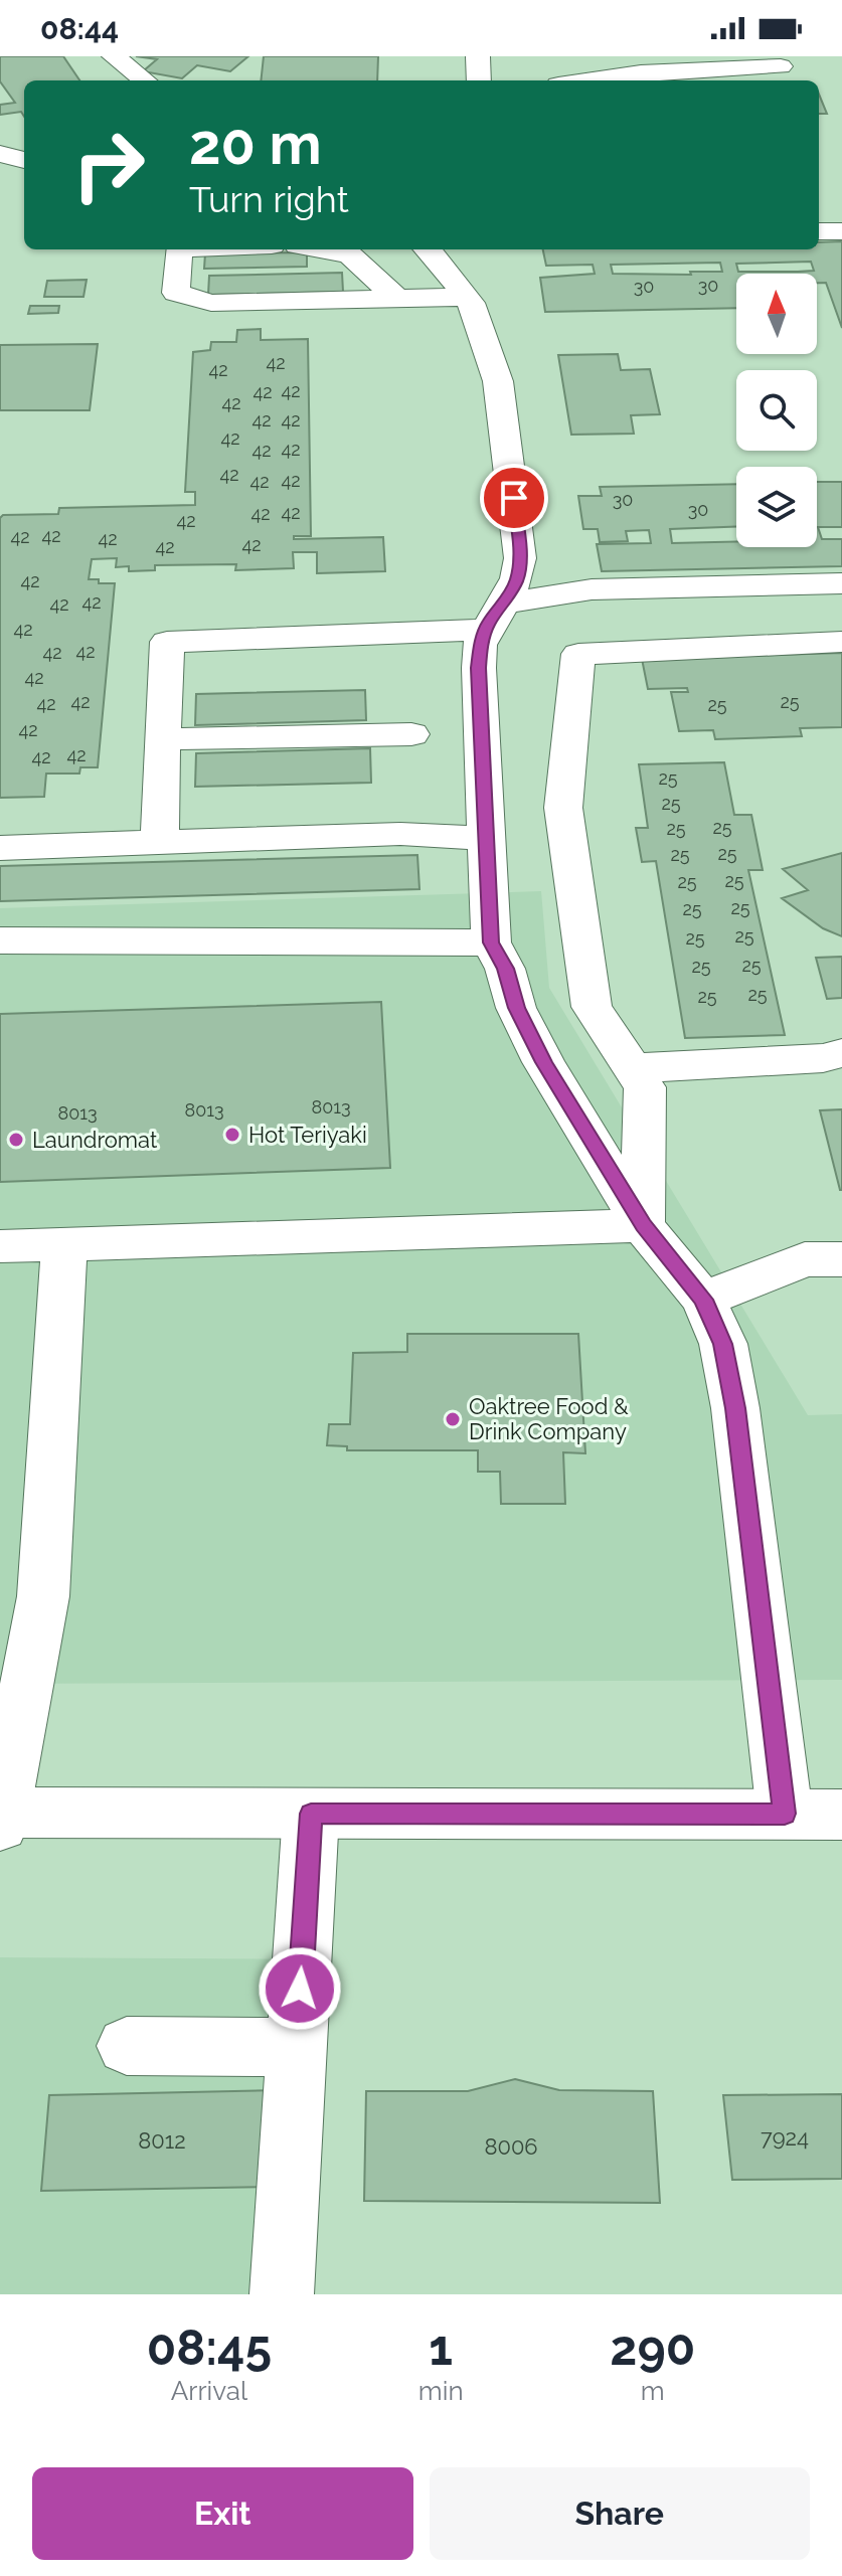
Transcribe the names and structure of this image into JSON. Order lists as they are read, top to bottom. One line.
{"places":["Hot Teriyaki","Laundromat","Oaktree Food & Drink Company"],"house_numbers":["30","30","42","42","42","42","42","42","42","42","42","42","42","42","42","30","30","42","42","42","42","42","42","42","42","42","42","42","42","42","42","42","42","25","42","25","42","42","42","25","25","25","25","25","25","25","25","25","25","25","25","25","25","25","25","8013","8013","8013","7924","8012","8006"],"north":"top","page":{"status":"08:44","turn":["20 m","Turn right"],"eta":["08:45","Arrival","1","min","290","m"],"buttons":["Exit","Share"]}}
